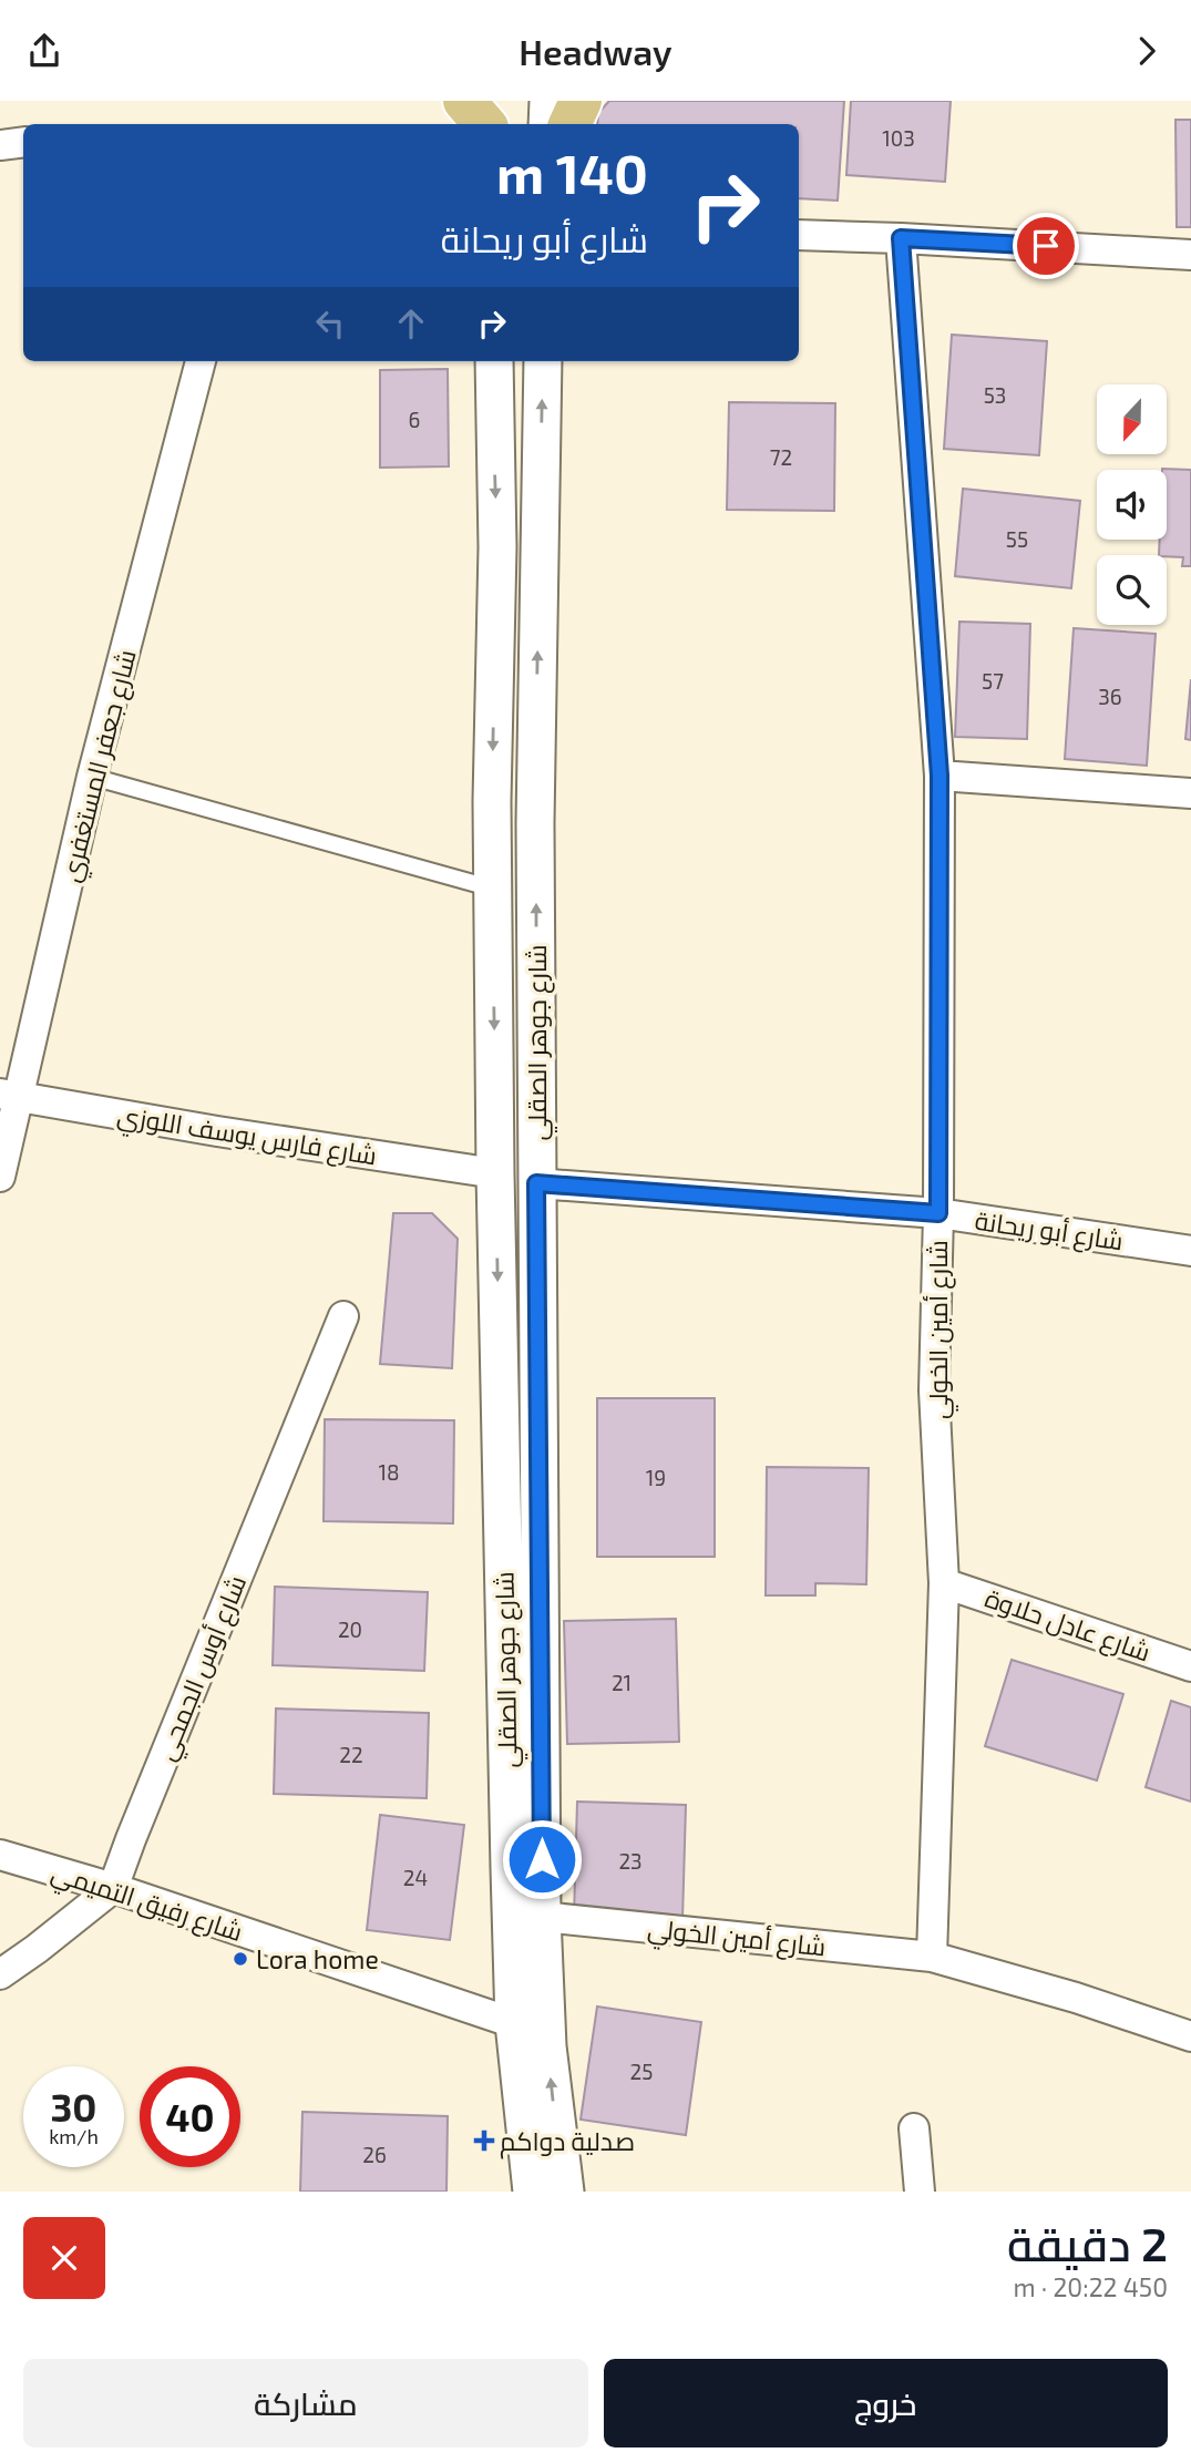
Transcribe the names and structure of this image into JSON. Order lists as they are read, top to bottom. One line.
{"streets":{"street":["شارع جعفر المستغفري","شارع جوهر الصقلي","شارع فارس يوسف اللوزي","شارع أبو ريحانة","شارع أمين الخولي","شارع عادل حلاوة","شارع أوس الجمحي","شارع رفيق التميمي"]},"crossings":[["شارع جعفر المستغفري","شارع فارس يوسف اللوزي"],["شارع جوهر الصقلي","شارع فارس يوسف اللوزي"],["شارع جوهر الصقلي","شارع أبو ريحانة"],["شارع جوهر الصقلي","شارع أمين الخولي"],["شارع جوهر الصقلي","شارع رفيق التميمي"],["شارع أبو ريحانة","شارع أمين الخولي"],["شارع أمين الخولي","شارع عادل حلاوة"],["شارع أوس الجمحي","شارع رفيق التميمي"]],"places":{"other":["Lora home"],"health":["صدلية دواكم"]},"house_numbers":["103","53","6","72","55","57","36","18","19","20","21","22","23","24","25","26"],"north":"bottom","page":{"header":"Headway","turn":["140 m","شارع أبو ريحانة"],"speed":"30 km/h","limit":"40","heading":["2 دقيقة","450 m · 20:22"],"buttons":["خروج","مشاركة"]}}
